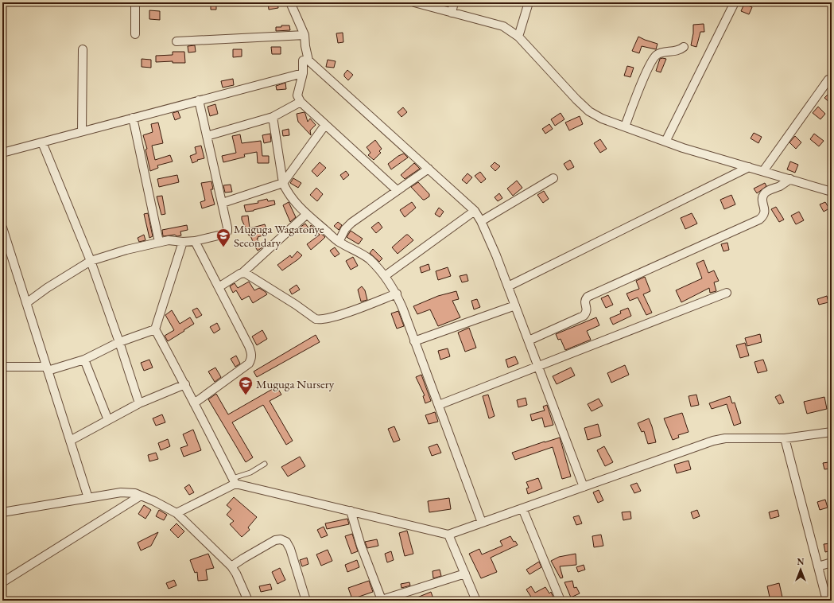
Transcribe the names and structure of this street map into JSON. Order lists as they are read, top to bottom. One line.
{"places":{"school or university":["Muguga Wagatonye Secondary","Muguga Nursery"]},"north":"top"}
